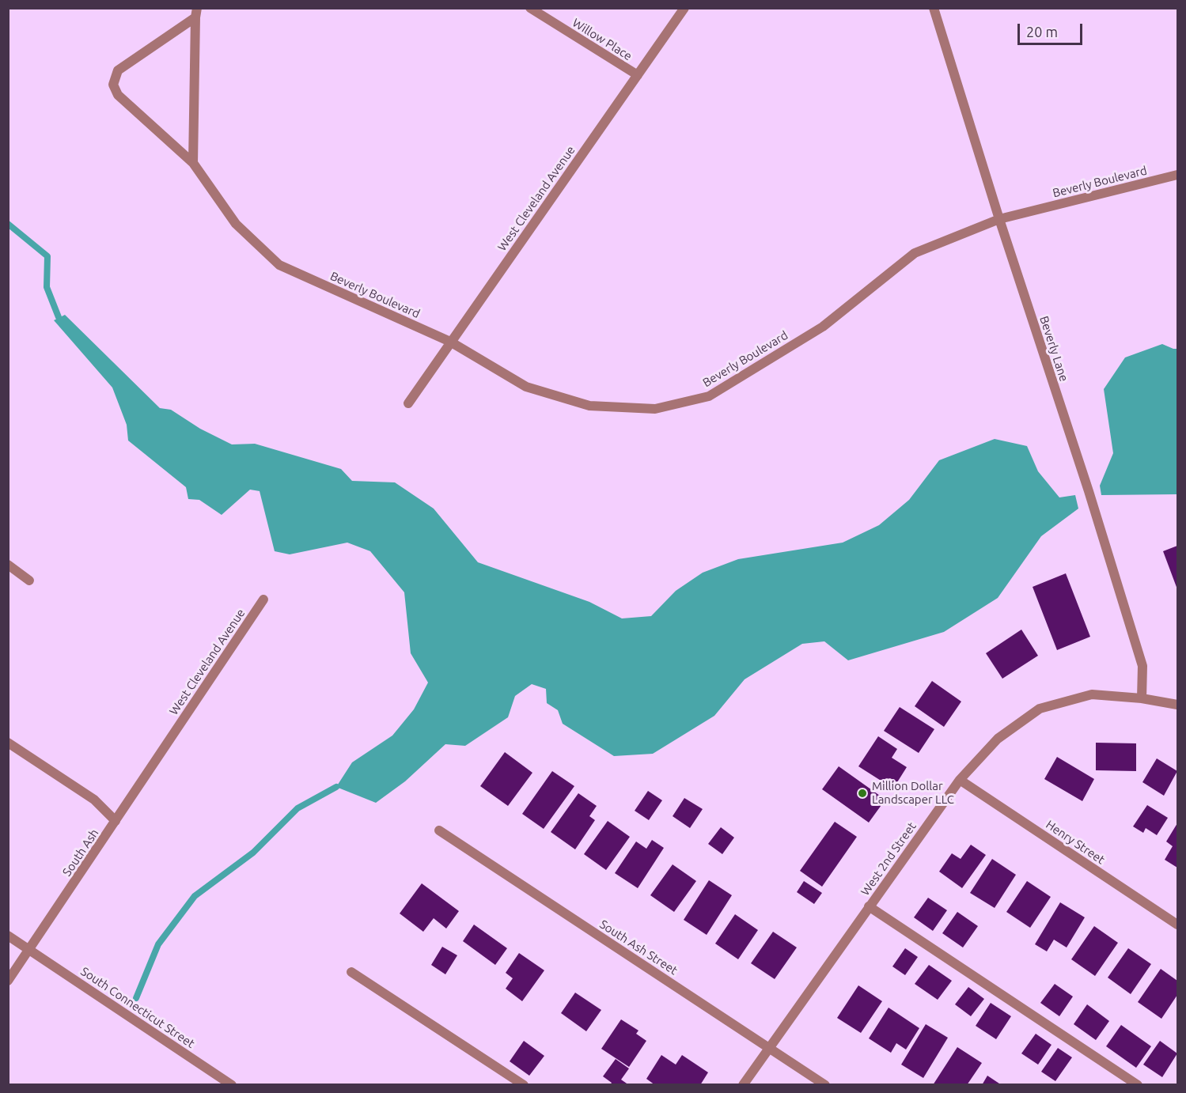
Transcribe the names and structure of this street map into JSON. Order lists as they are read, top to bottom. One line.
{"streets":{"street":["Willow Place","Beverly Boulevard","West Cleveland Avenue","Beverly Lane","Henry Street","South Ash","West 2nd Street","South Ash Street","South Connecticut Street"]},"crossings":[["Willow Place","West Cleveland Avenue"],["Beverly Boulevard","West Cleveland Avenue"],["Beverly Boulevard","Beverly Lane"],["West Cleveland Avenue","South Ash"],["Beverly Lane","West 2nd Street"],["Henry Street","West 2nd Street"],["South Ash","South Connecticut Street"],["West 2nd Street","South Ash Street"]],"places":["Million Dollar Landscaper LLC"],"scale_bar":"20 m"}
